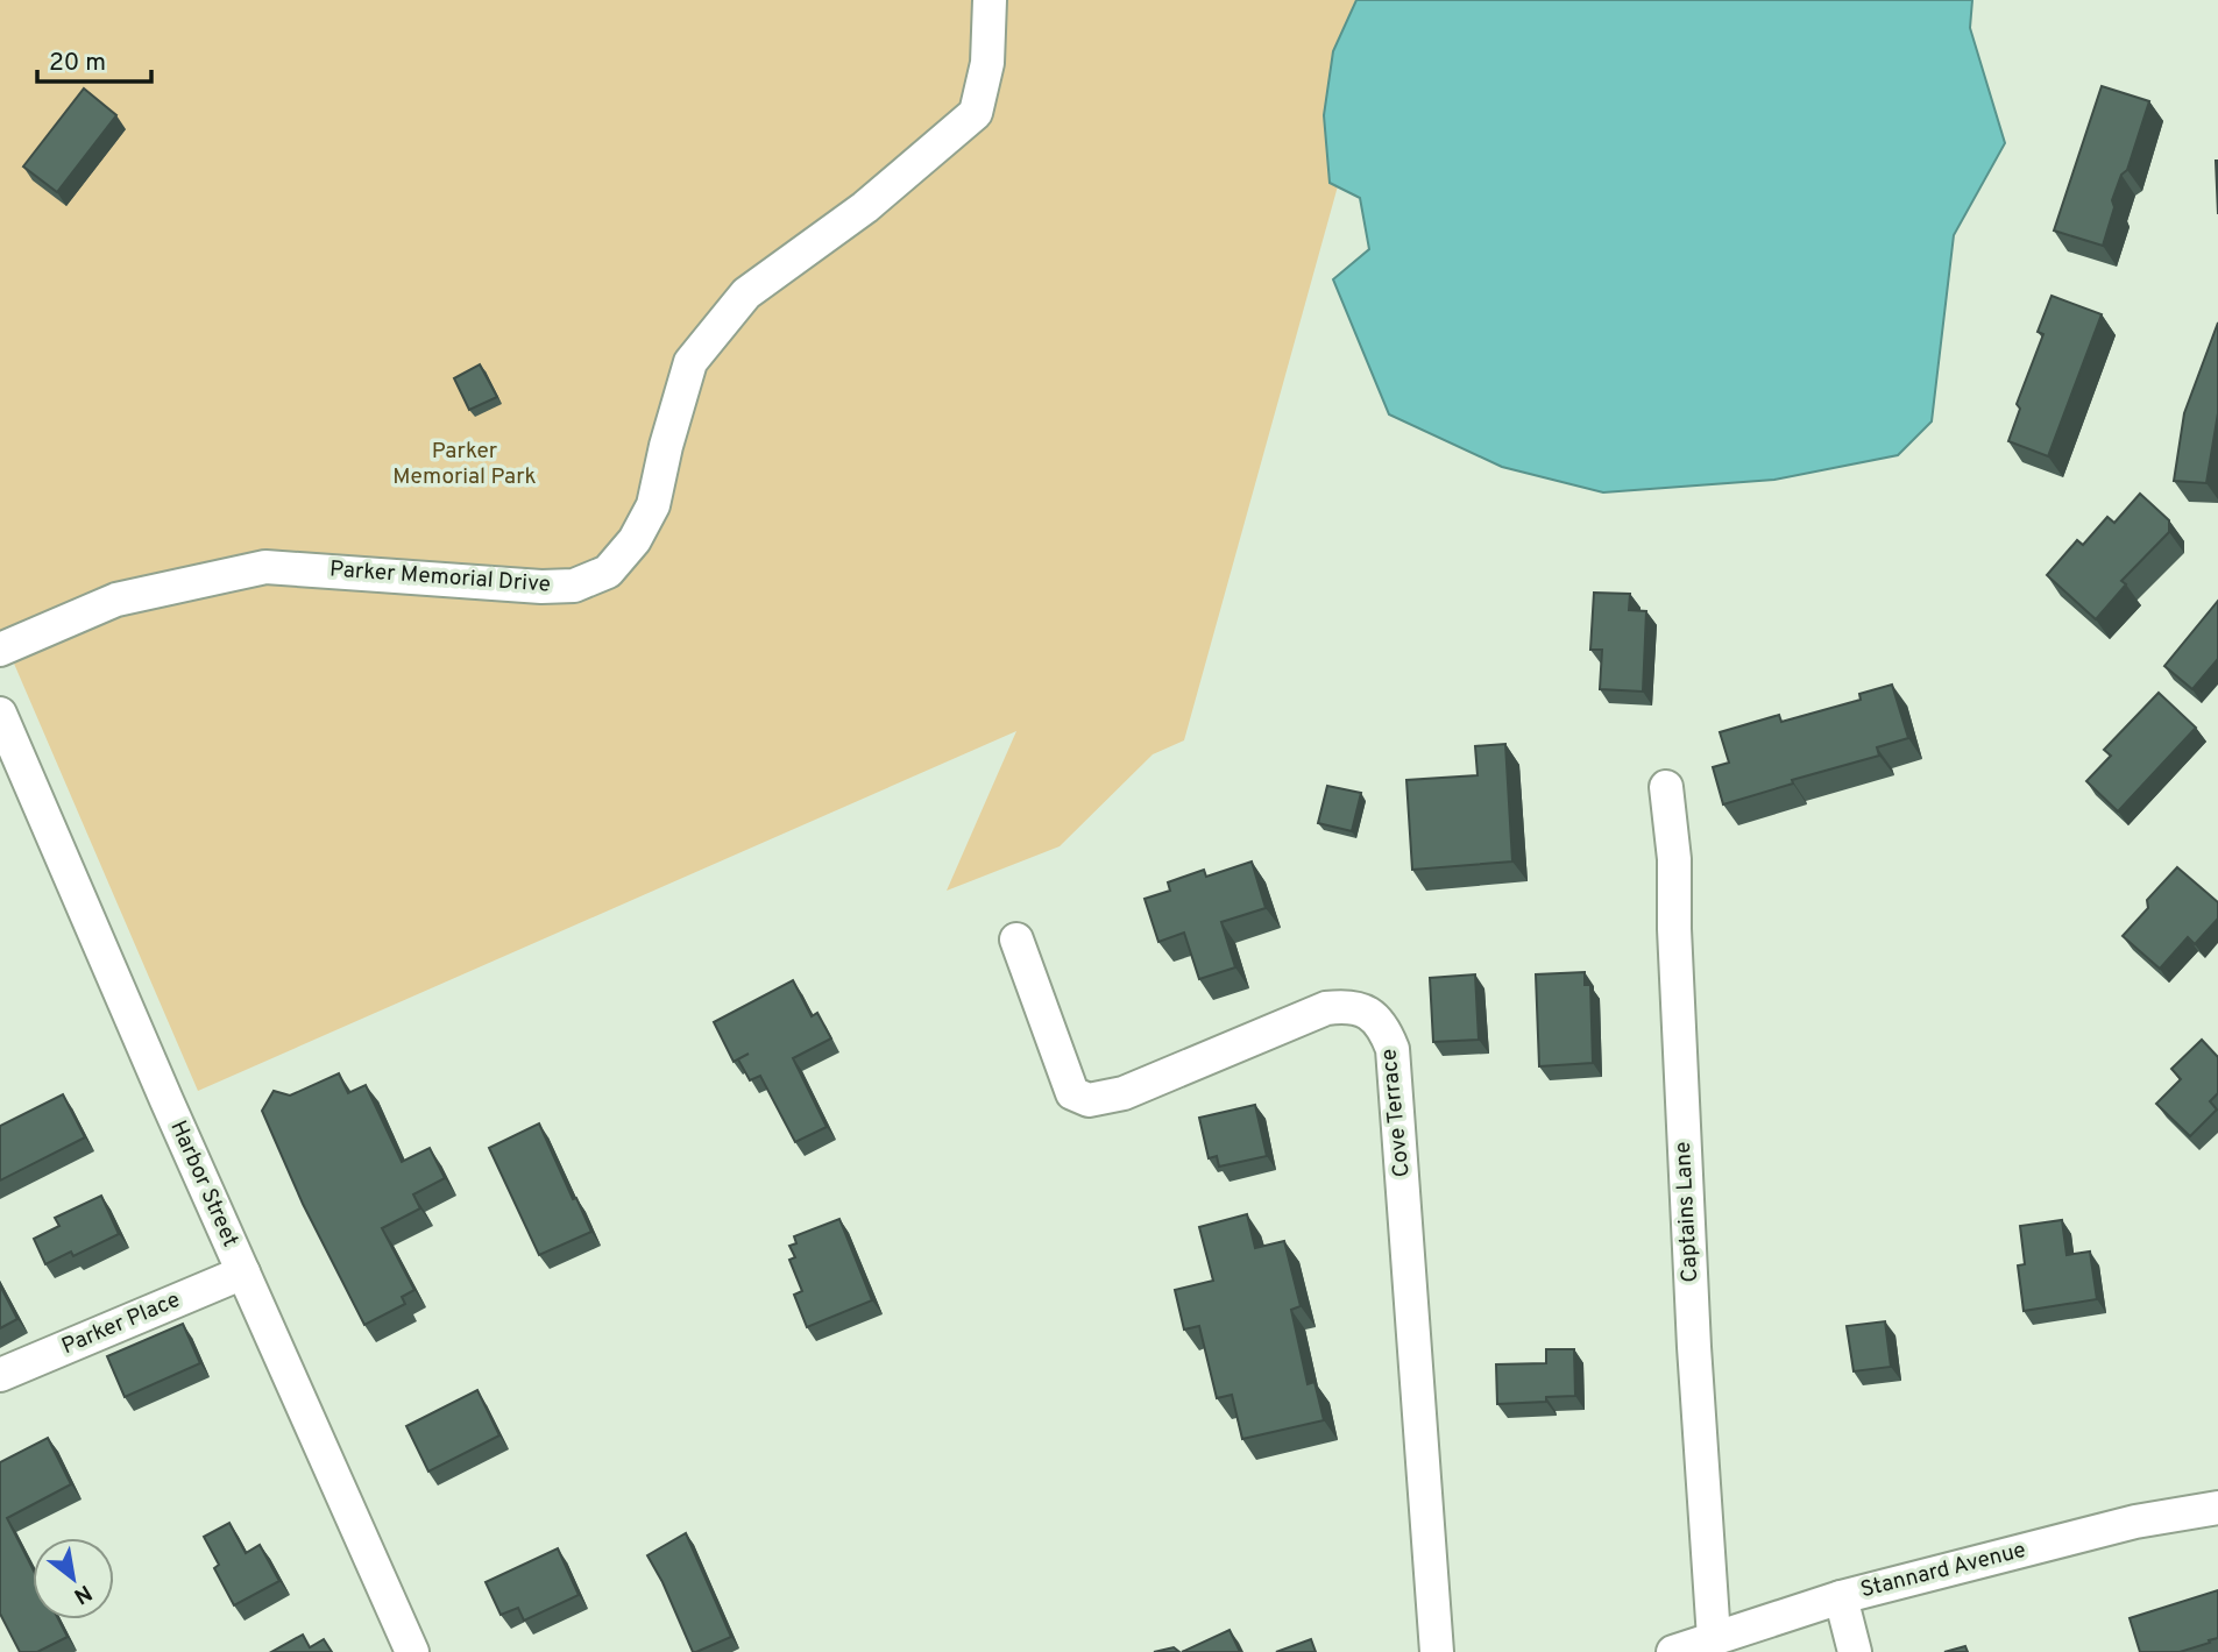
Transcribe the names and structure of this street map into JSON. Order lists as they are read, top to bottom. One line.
{"streets":{"street":["Parker Memorial Drive","Cove Terrace","Harbor Street","Captains Lane","Parker Place","Stannard Avenue"]},"crossings":[["Harbor Street","Parker Place"],["Captains Lane","Stannard Avenue"]],"parks":["Parker Memorial Park"],"scale_bar":"20 m","north":"bottom right"}
